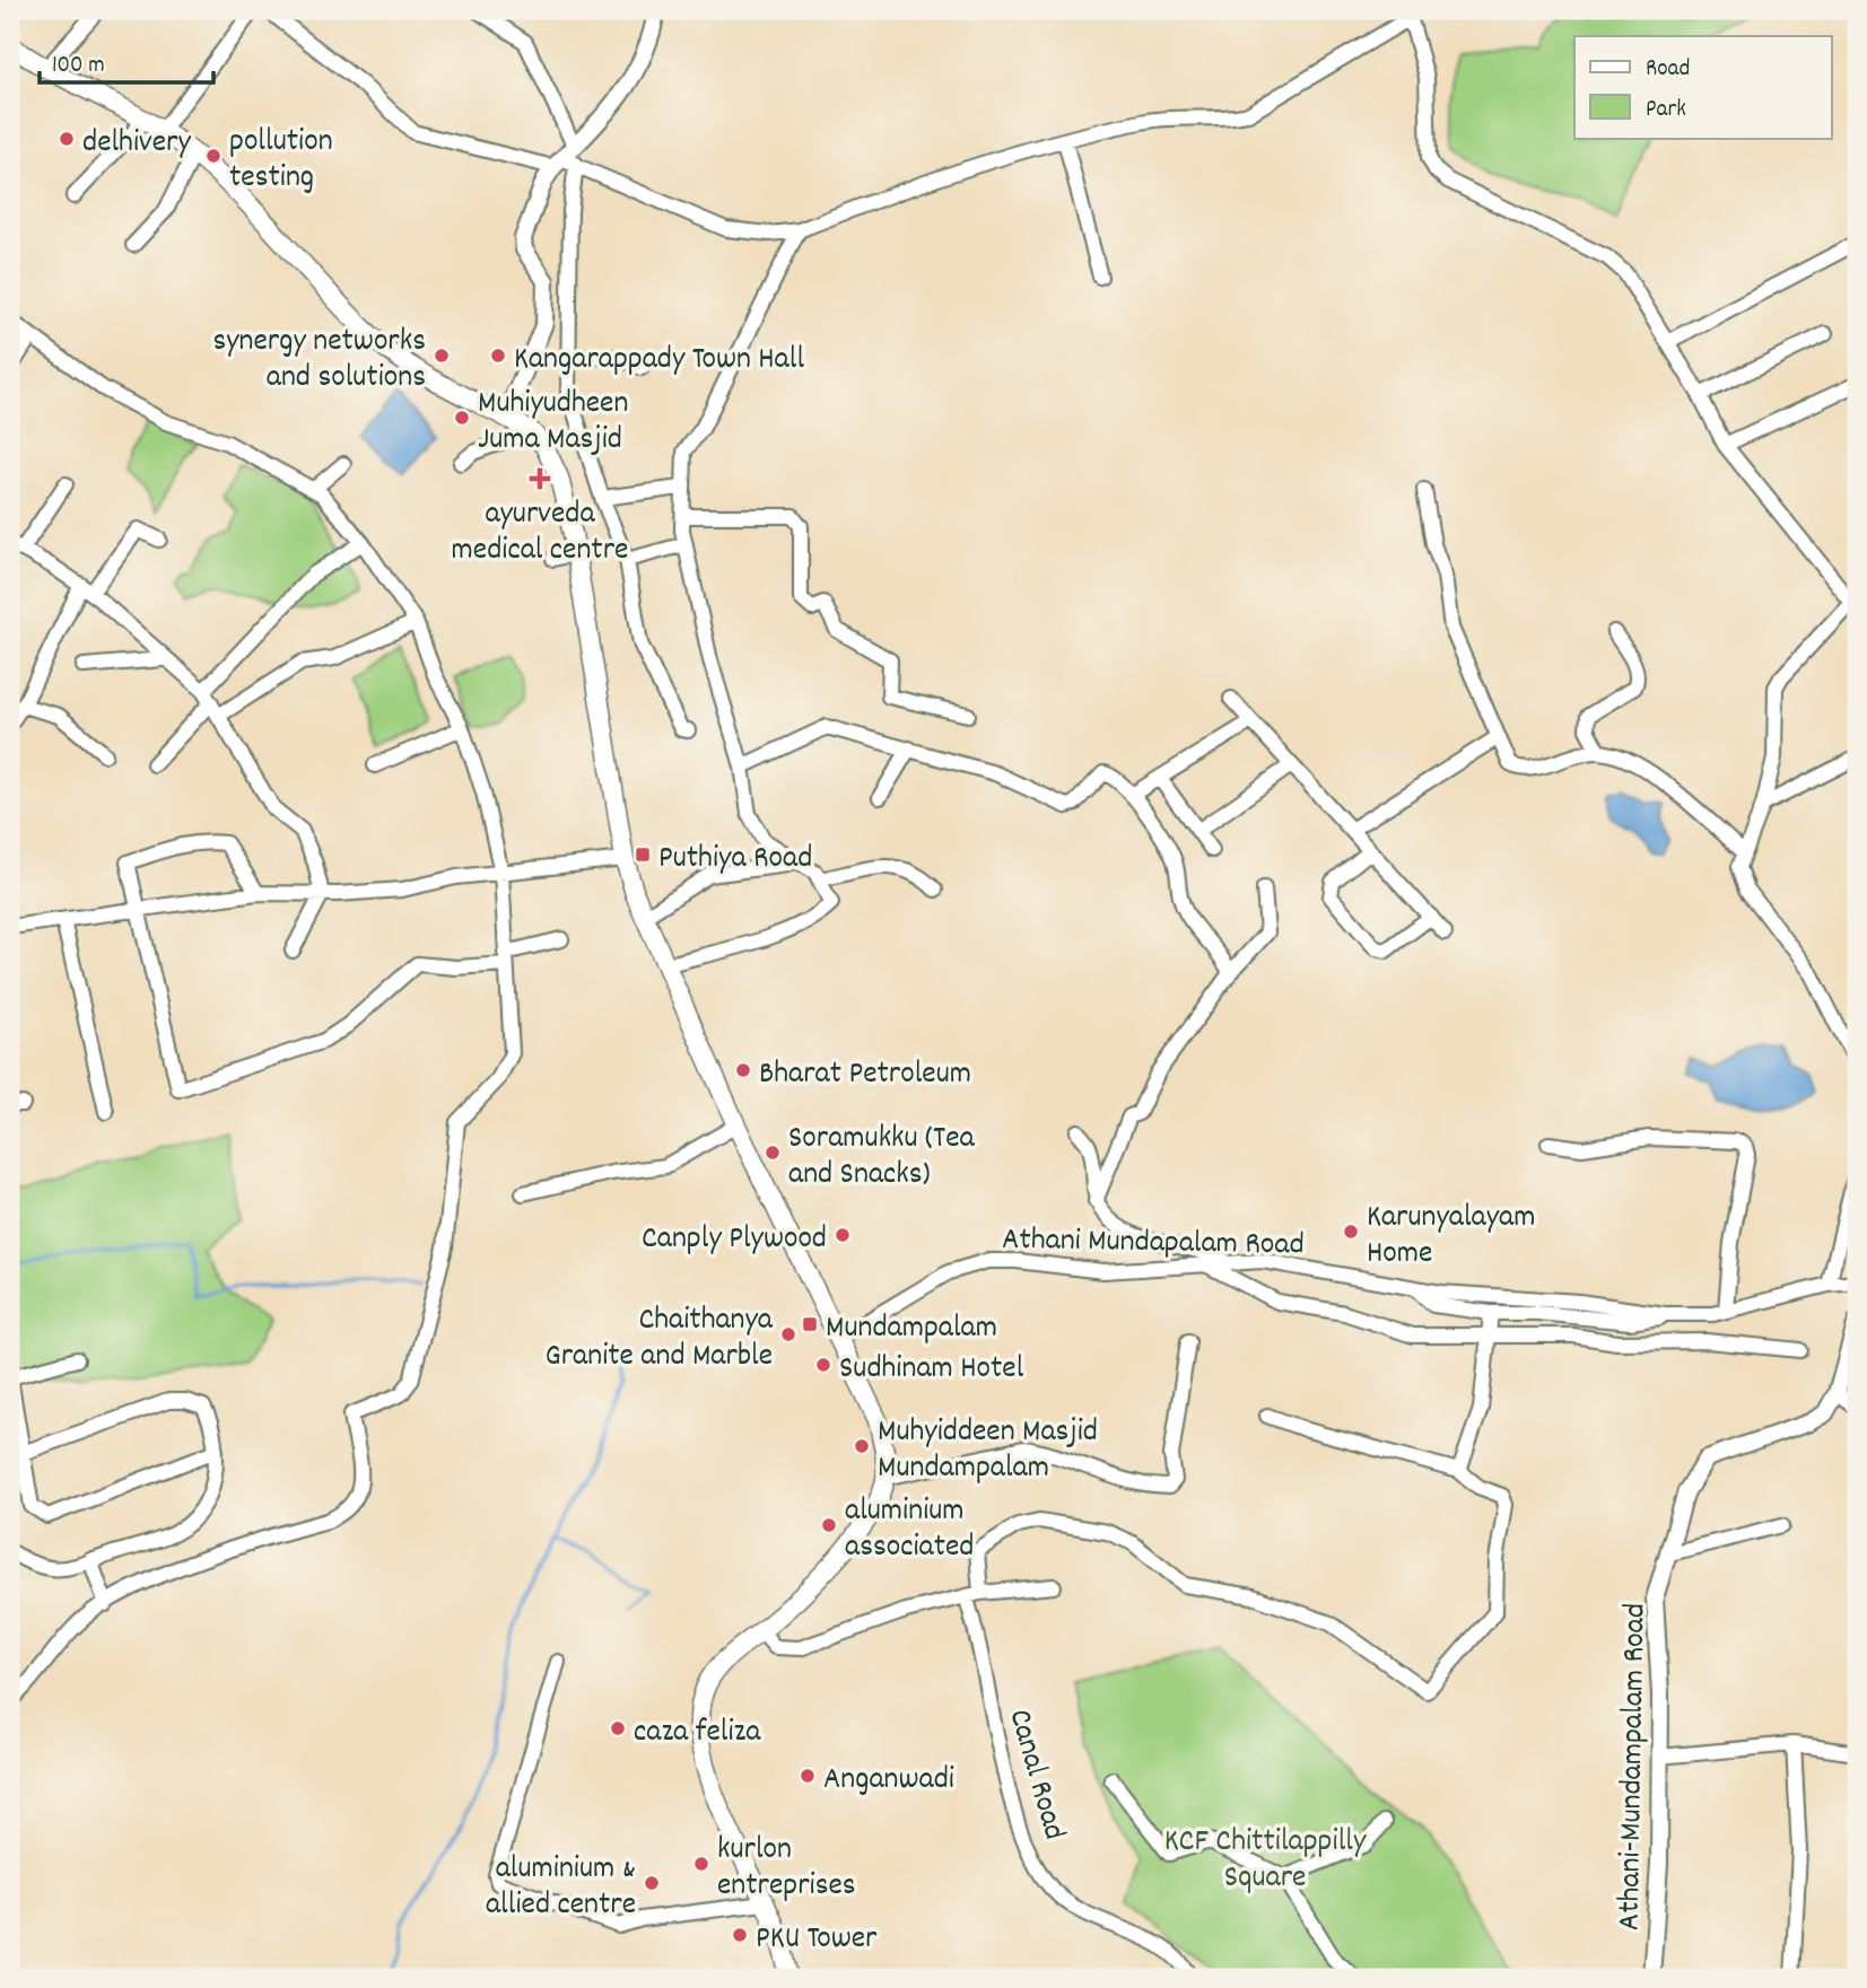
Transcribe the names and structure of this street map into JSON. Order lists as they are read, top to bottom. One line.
{"streets":{"street":["Athani Mundapalam Road","Athani-Mundampalam Road","Canal Road"]},"parks":["KCF Chittilappilly Square"],"places":{"other":["delhivery","pollution testing","synergy networks and solutions","Kangarappady Town Hall","Muhiyudheen Juma Masjid","Bharat Petroleum","Soramukku (Tea and Snacks)","Karunyalayam Home","Canply Plywood","Chaithanya Granite and Marble","Sudhinam Hotel","Muhyiddeen Masjid Mundampalam","aluminium associated","caza feliza","Anganwadi","kurlon entreprises","aluminium & allied centre","PKU Tower"],"health":["ayurveda medical centre"],"transit":["Puthiya Road","Mundampalam"]},"legend":["Road","Park"],"scale_bar":"100 m"}
